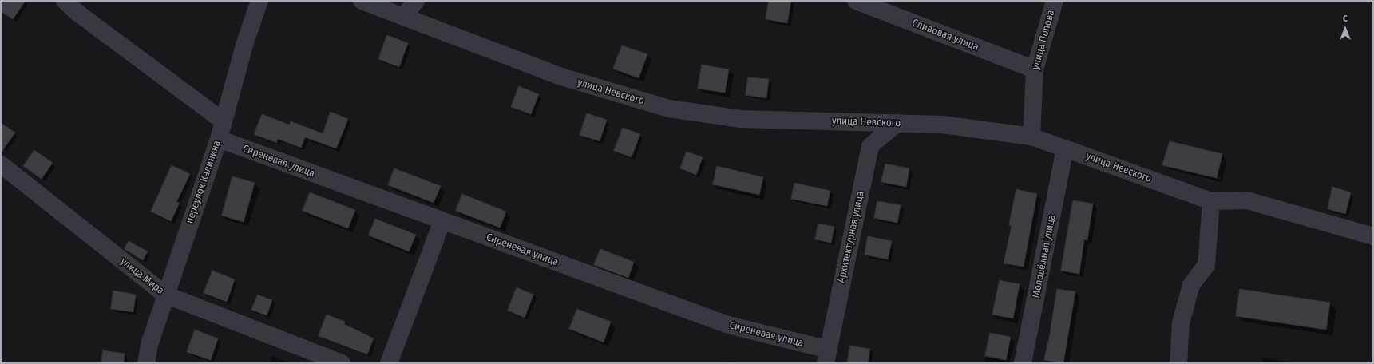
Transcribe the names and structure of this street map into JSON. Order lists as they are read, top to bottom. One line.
{"streets":{"street":["Сливовая улица","улица Попова","улица Невского","Сиреневая улица","переулок Калинина","Архитектурная улица","Молодёжная улица","улица Мира"]},"crossings":[["Сливовая улица","улица Попова"],["улица Попова","улица Невского"],["улица Невского","Архитектурная улица"],["улица Невского","Молодёжная улица"],["Сиреневая улица","переулок Калинина"],["Сиреневая улица","Архитектурная улица"],["переулок Калинина","улица Мира"]],"north":"top"}
